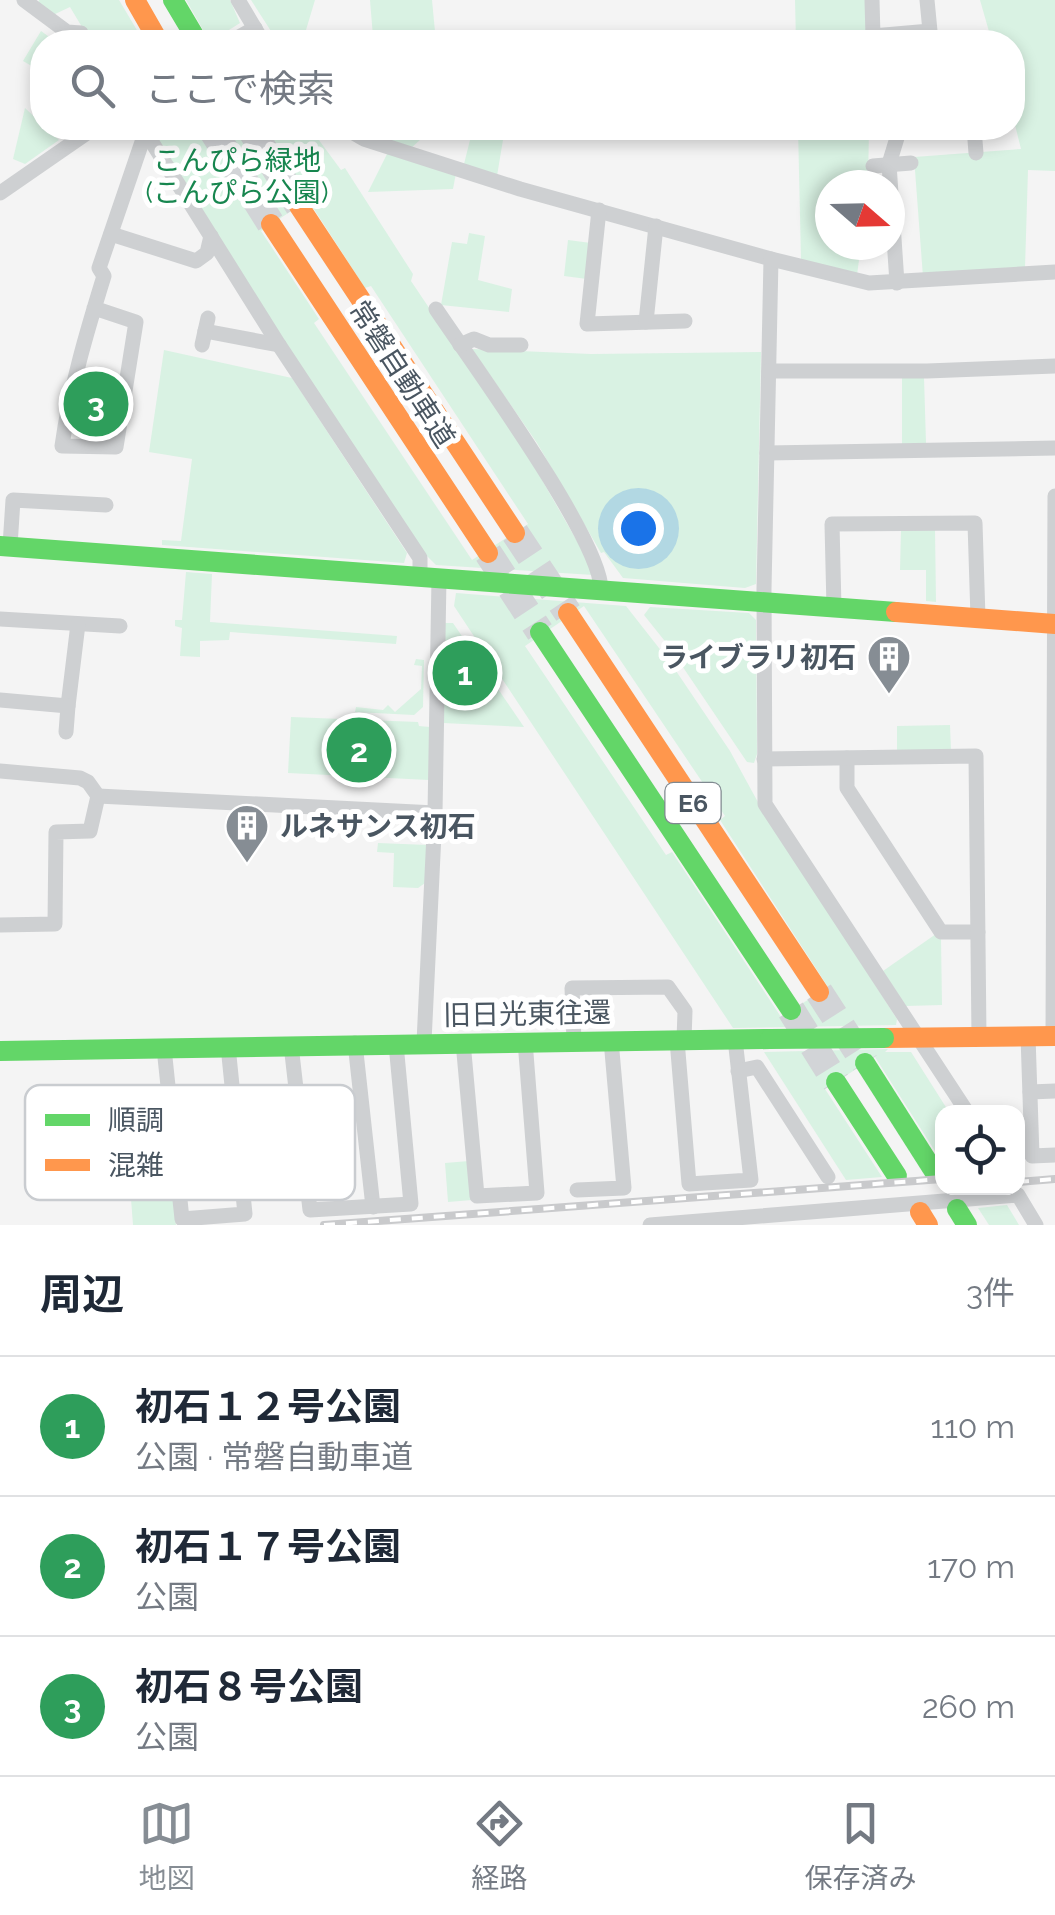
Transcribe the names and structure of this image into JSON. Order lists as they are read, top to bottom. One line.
{"streets":{"main road":["常磐自動車道","E6","旧日光東往還"]},"parks":["こんぴら緑地 (こんぴら公園)"],"places":{"building":["ライブラリ初石","ルネサンス初石"]},"legend":["順調","混雑"],"north":"right","page":{"search":"ここで検索","pins":["3","1","2"],"heading":["周辺","3件"],"list":[{"mark":"1","name":"初石１２号公園","note":"公園 · 常磐自動車道","value":"110 m"},{"mark":"2","name":"初石１７号公園","note":"公園","value":"170 m"},{"mark":"3","name":"初石８号公園","note":"公園","value":"260 m"}],"nav":["地図","経路","保存済み"]}}
